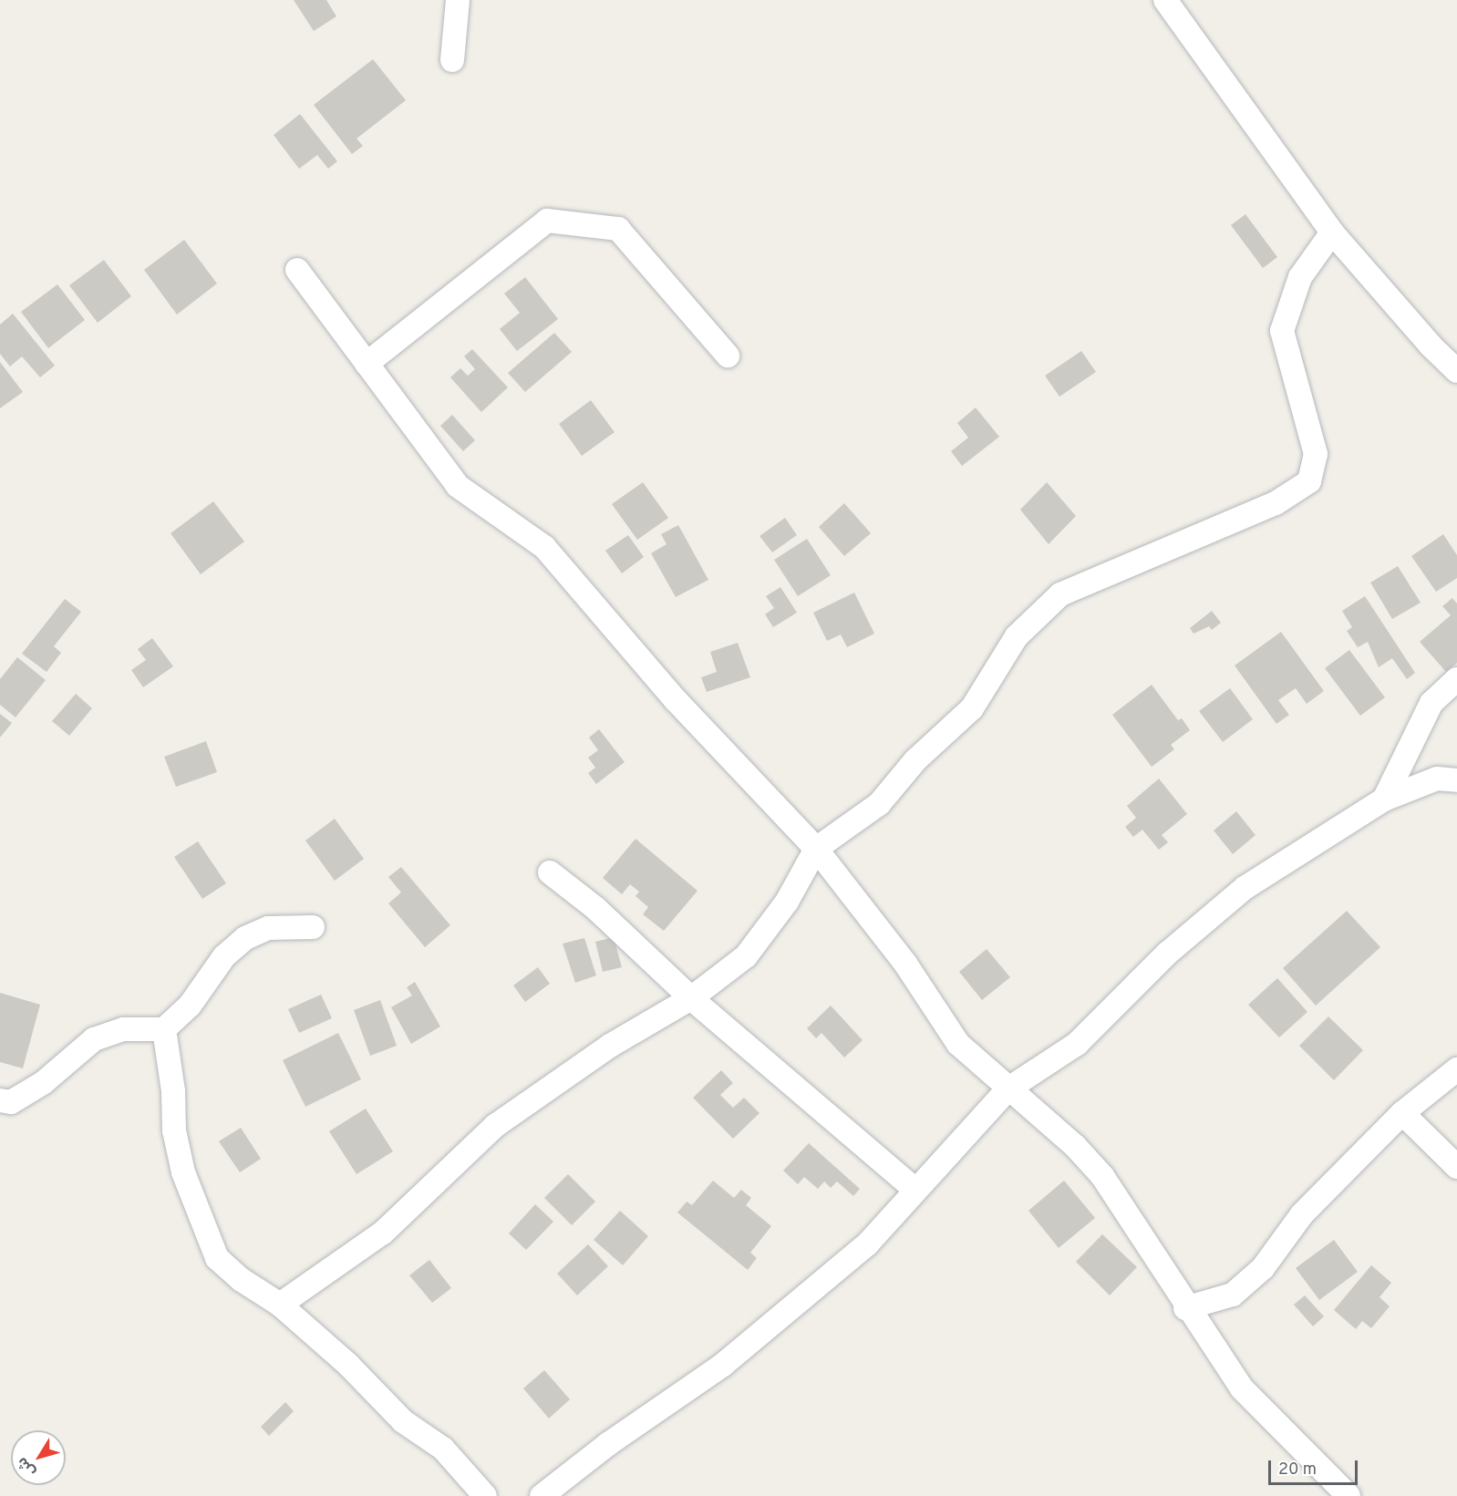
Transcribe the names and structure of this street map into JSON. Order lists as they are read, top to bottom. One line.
{"scale_bar":"20 m","north":"bottom left"}
